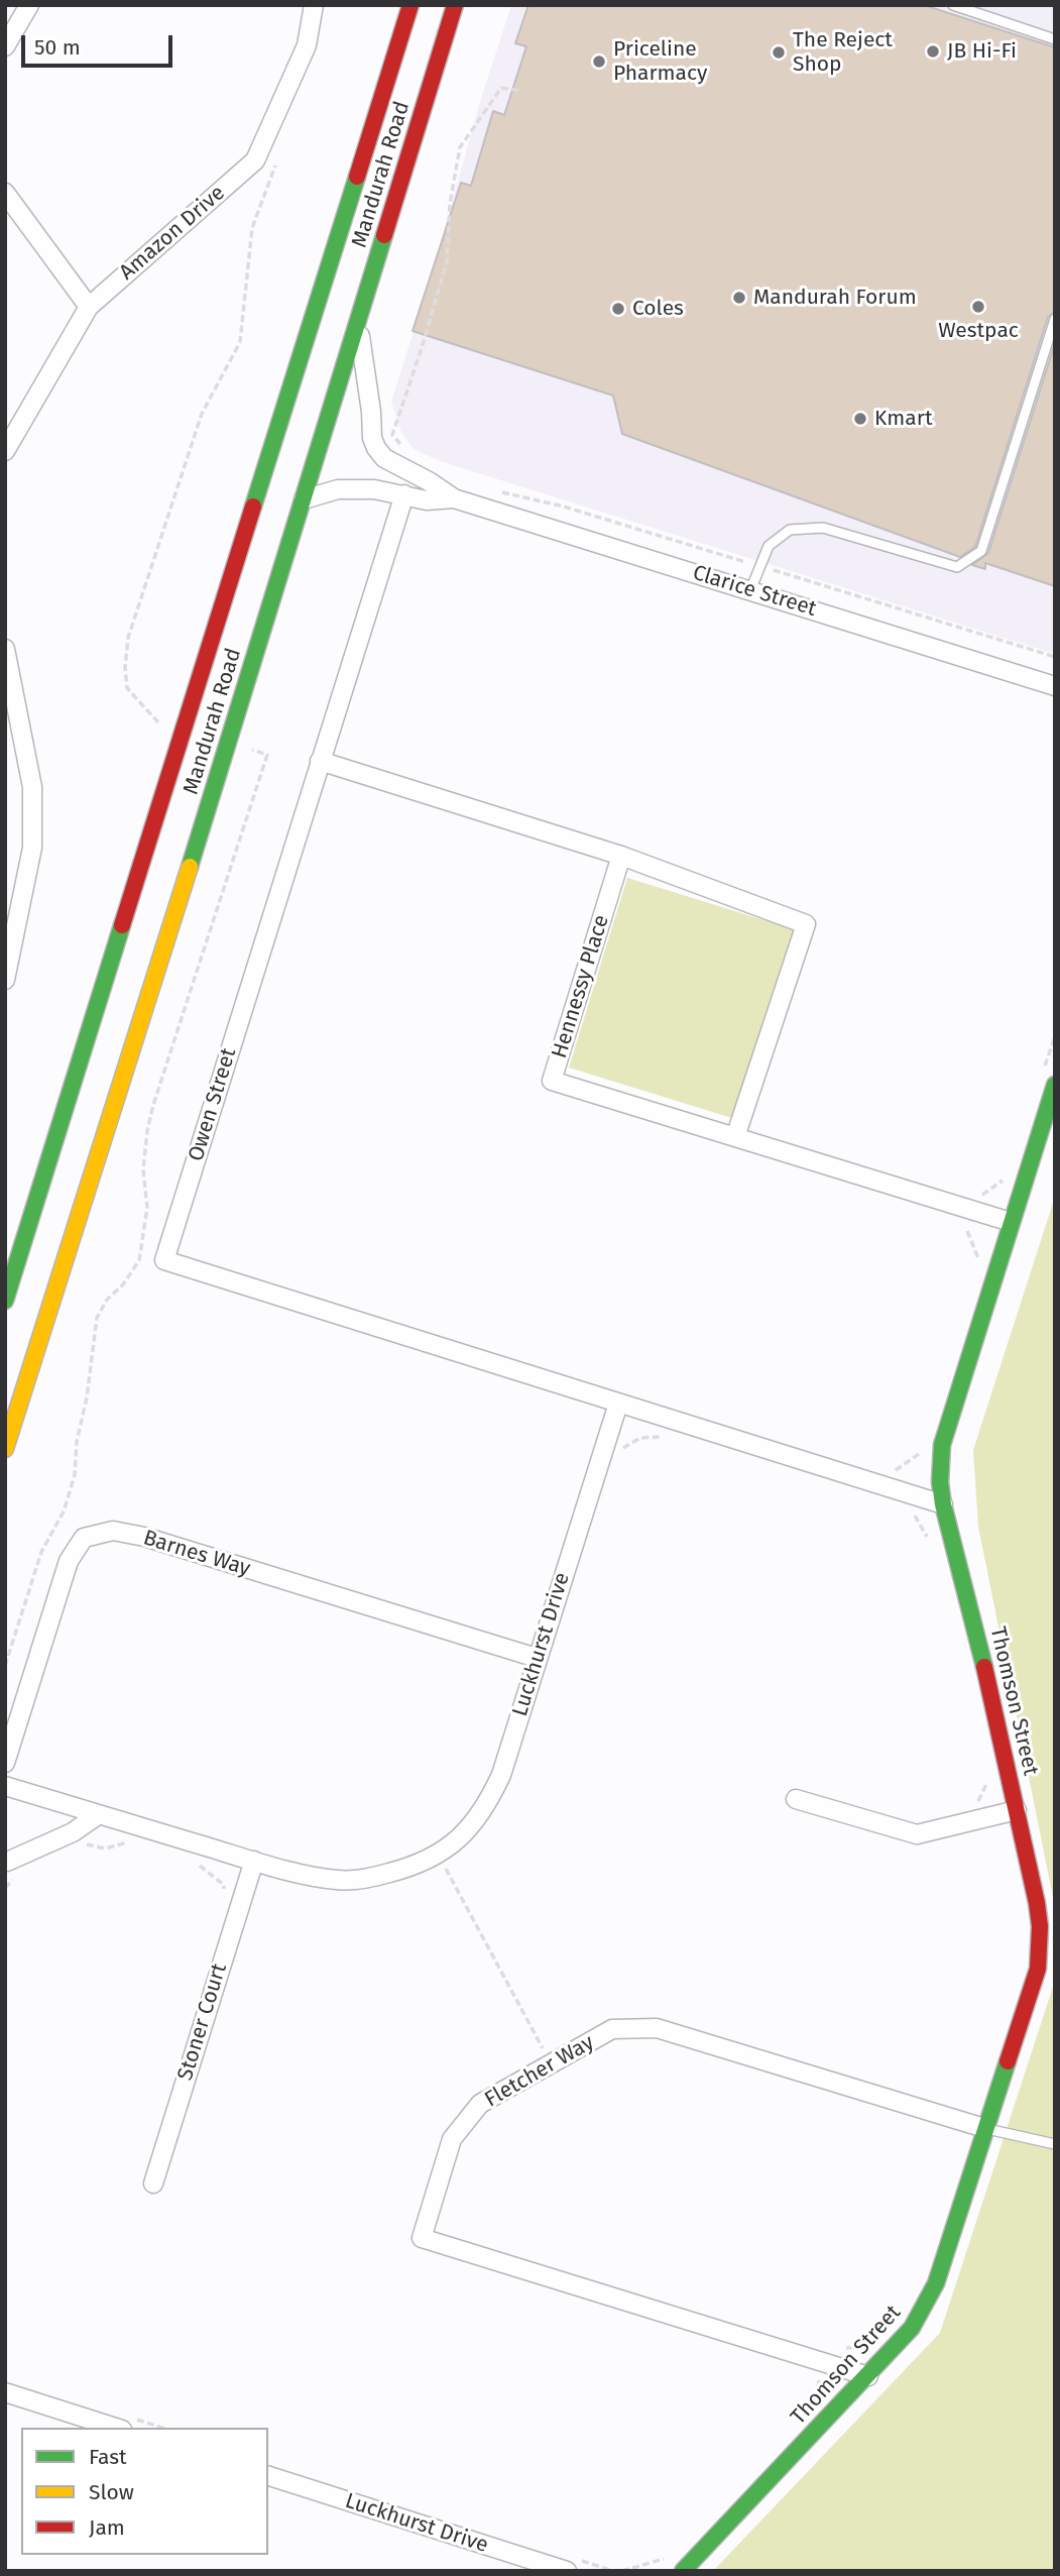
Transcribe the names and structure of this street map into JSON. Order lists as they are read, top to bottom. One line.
{"streets":{"main road":["Mandurah Road","Thomson Street"],"street":["Amazon Drive","Clarice Street","Hennessy Place","Owen Street","Barnes Way","Luckhurst Drive","Stoner Court","Fletcher Way"]},"crossings":[["Mandurah Road","Clarice Street"],["Clarice Street","Owen Street"],["Hennessy Place","Thomson Street"],["Owen Street","Luckhurst Drive"],["Barnes Way","Luckhurst Drive"],["Luckhurst Drive","Stoner Court"],["Thomson Street","Fletcher Way"]],"places":["JB Hi-Fi","The Reject Shop","Priceline Pharmacy","Mandurah Forum","Westpac","Coles","Kmart"],"legend":["Fast","Slow","Jam"],"scale_bar":"50 m"}
